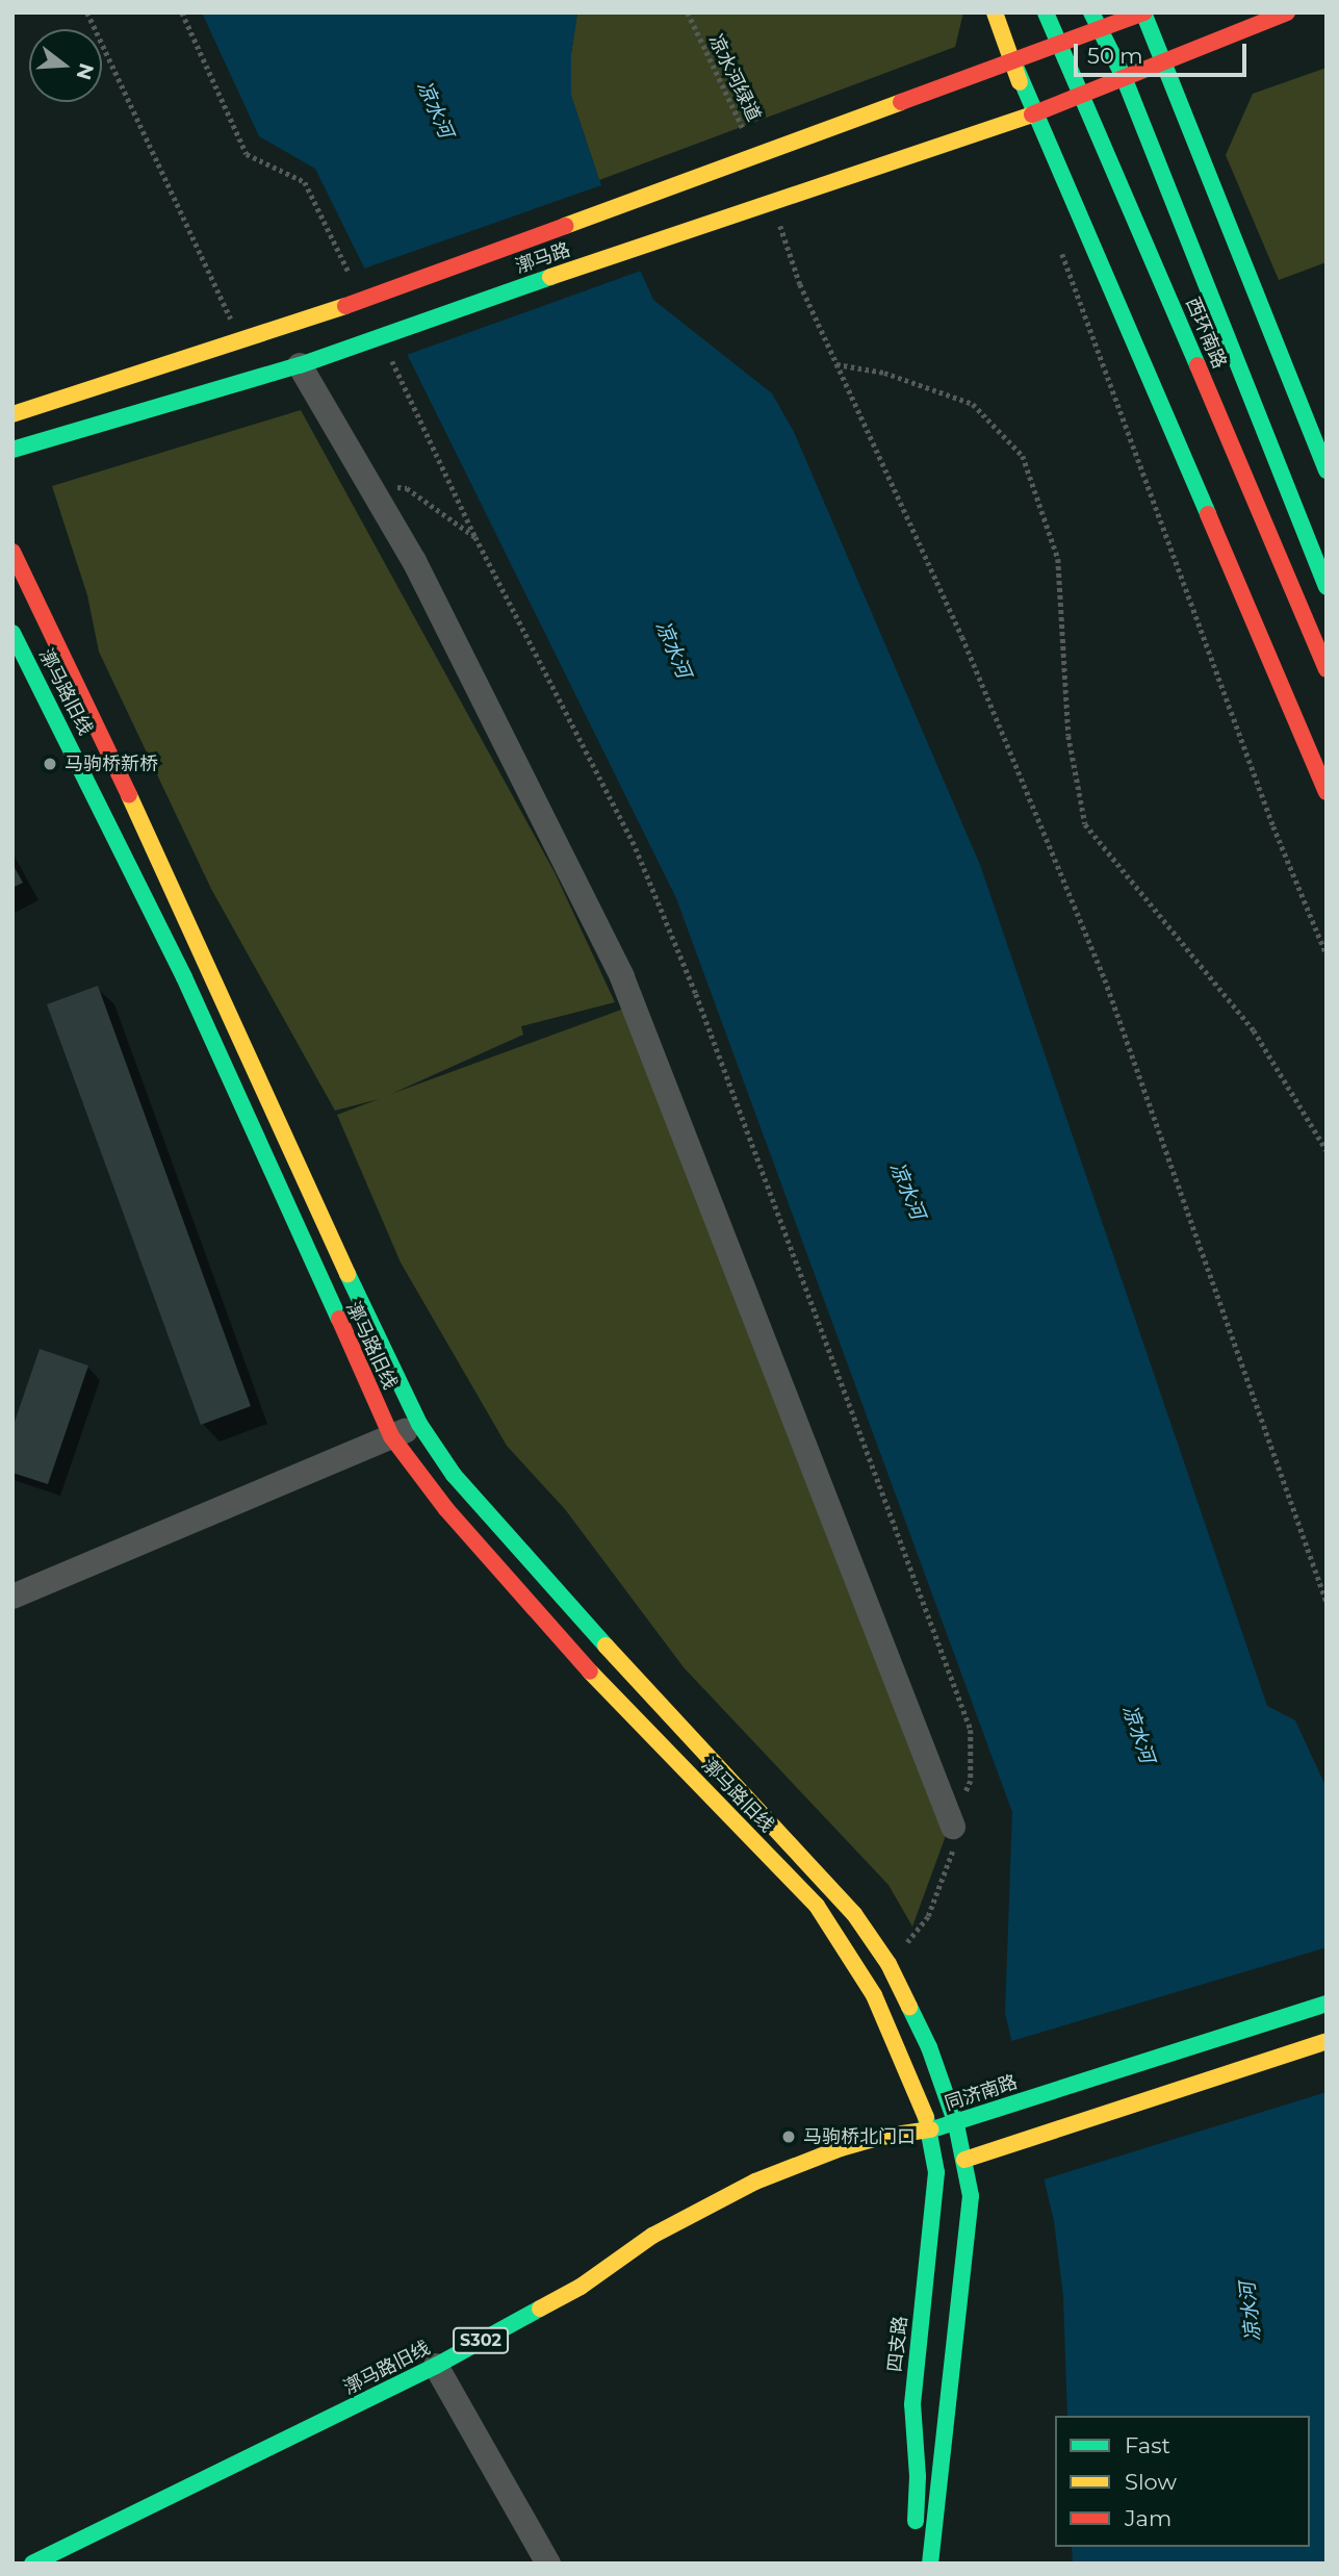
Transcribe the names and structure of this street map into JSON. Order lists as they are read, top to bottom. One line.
{"streets":{"main road":["漷马路","西环南路","漷马路旧线","同济南路","S302","四支路"],"path":["凉水河绿道"]},"crossings":[["凉水河绿道","漷马路"],["漷马路","西环南路"],["漷马路旧线","同济南路"],["漷马路旧线","四支路"],["同济南路","四支路"]],"water":["凉水河"],"places":["马驹桥新桥","马驹桥北门口"],"legend":["Fast","Slow","Jam"],"scale_bar":"50 m","north":"right"}
